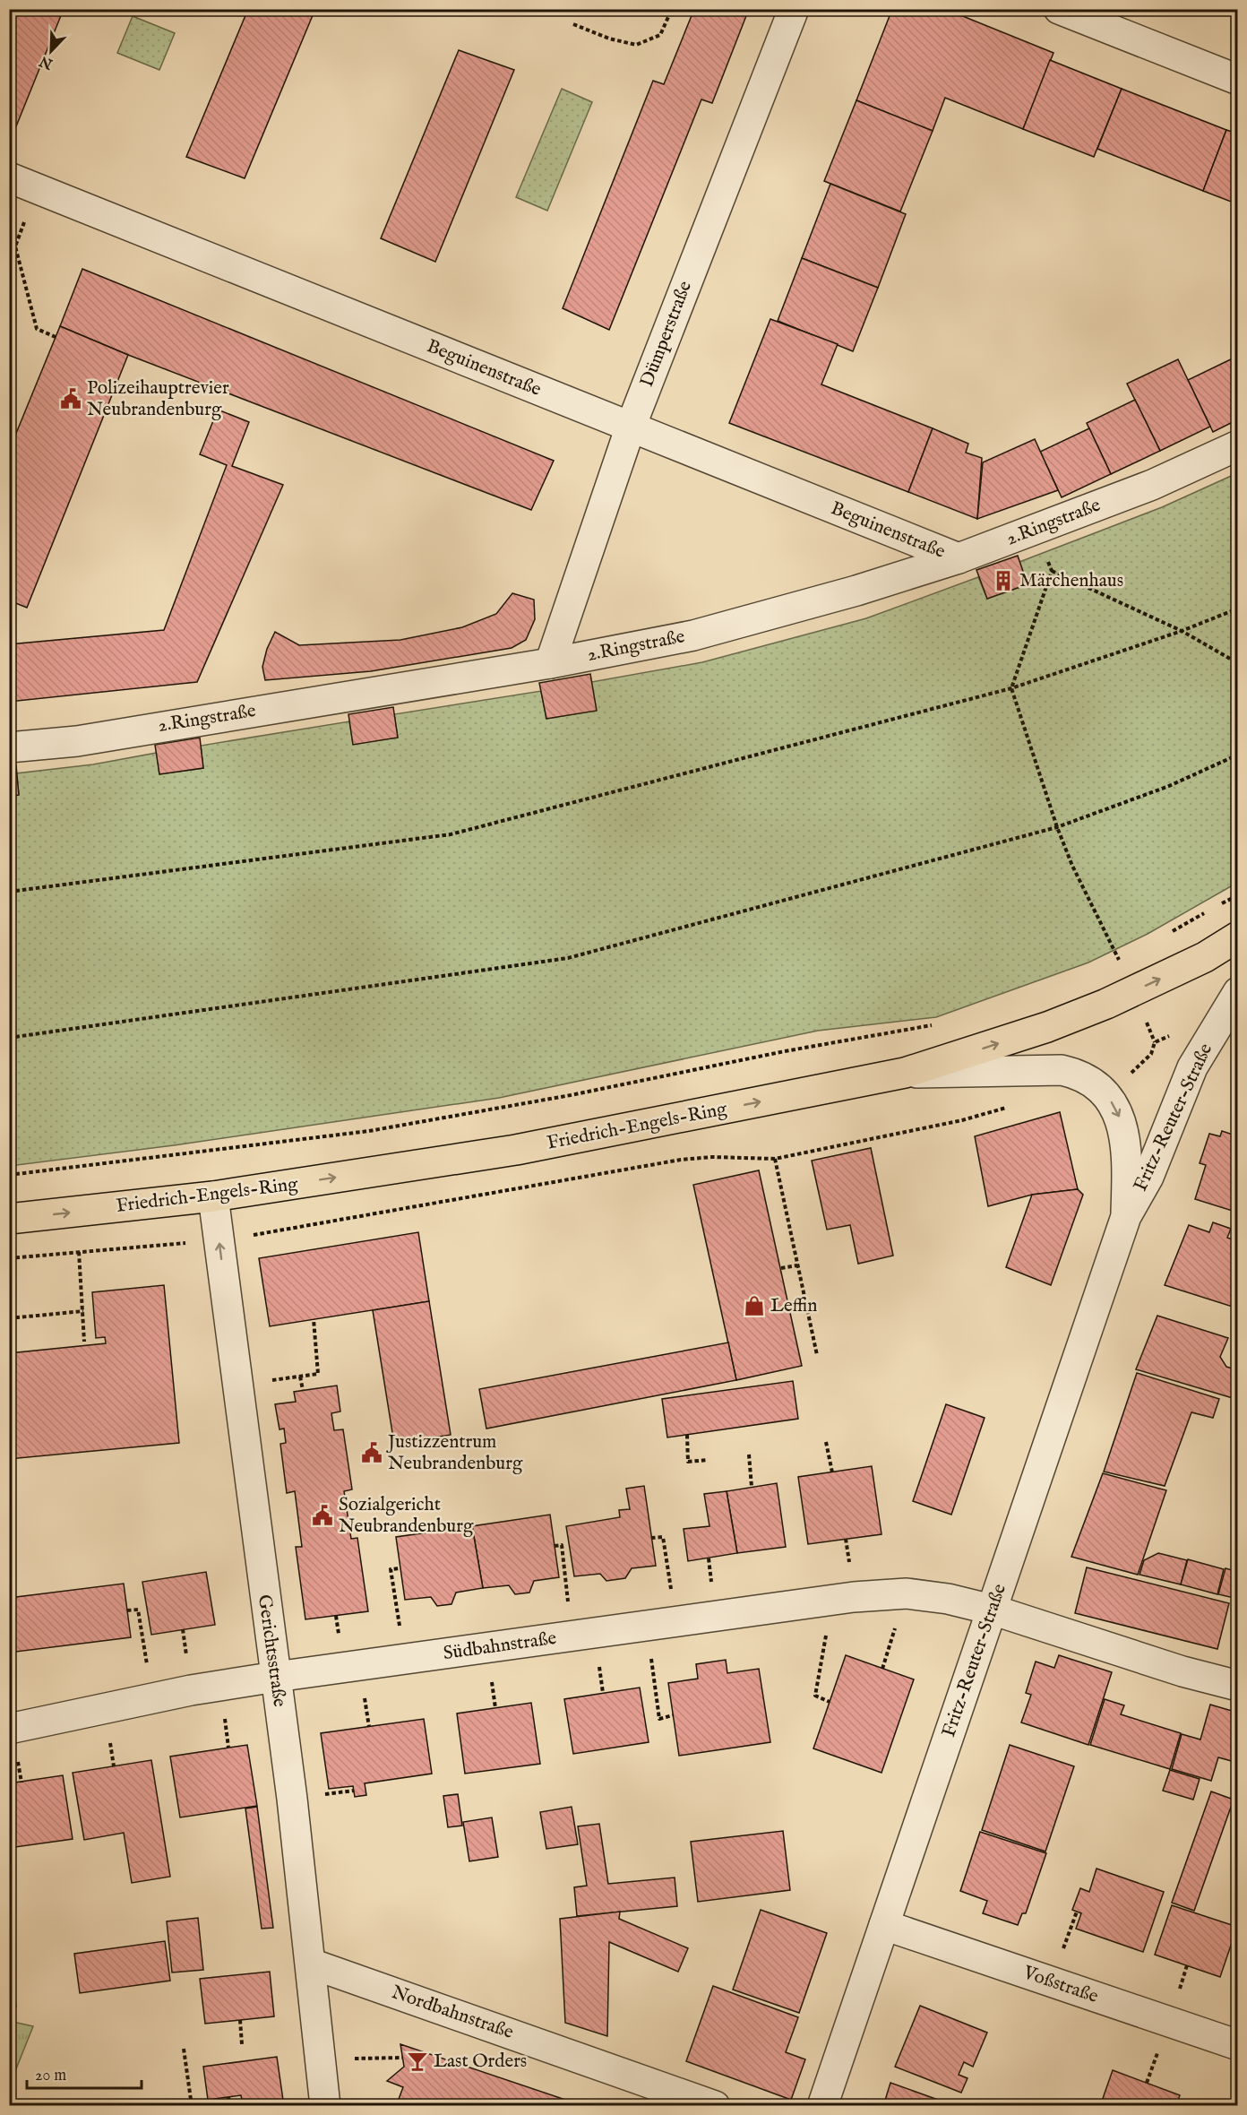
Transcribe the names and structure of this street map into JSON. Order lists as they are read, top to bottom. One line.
{"streets":{"main road":["Friedrich-Engels-Ring"],"street":["Dümperstraße","Beguinenstraße","2.Ringstraße","Fritz-Reuter-Straße","Südbahnstraße","Gerichtsstraße","Voßstraße","Nordbahnstraße"]},"crossings":[["Dümperstraße","Beguinenstraße"],["Dümperstraße","2.Ringstraße"],["Beguinenstraße","2.Ringstraße"],["Fritz-Reuter-Straße","Friedrich-Engels-Ring"],["Fritz-Reuter-Straße","Südbahnstraße"],["Fritz-Reuter-Straße","Voßstraße"],["Friedrich-Engels-Ring","Gerichtsstraße"],["Südbahnstraße","Gerichtsstraße"],["Gerichtsstraße","Nordbahnstraße"]],"one_way":["Friedrich-Engels-Ring"],"places":{"public building":["Polizeihauptrevier Neubrandenburg","Justizzentrum Neubrandenburg","Sozialgericht Neubrandenburg"],"building":["Märchenhaus"],"shop":["Leffin"],"bar":["Last Orders"]},"scale_bar":"20 m","north":"bottom left"}
